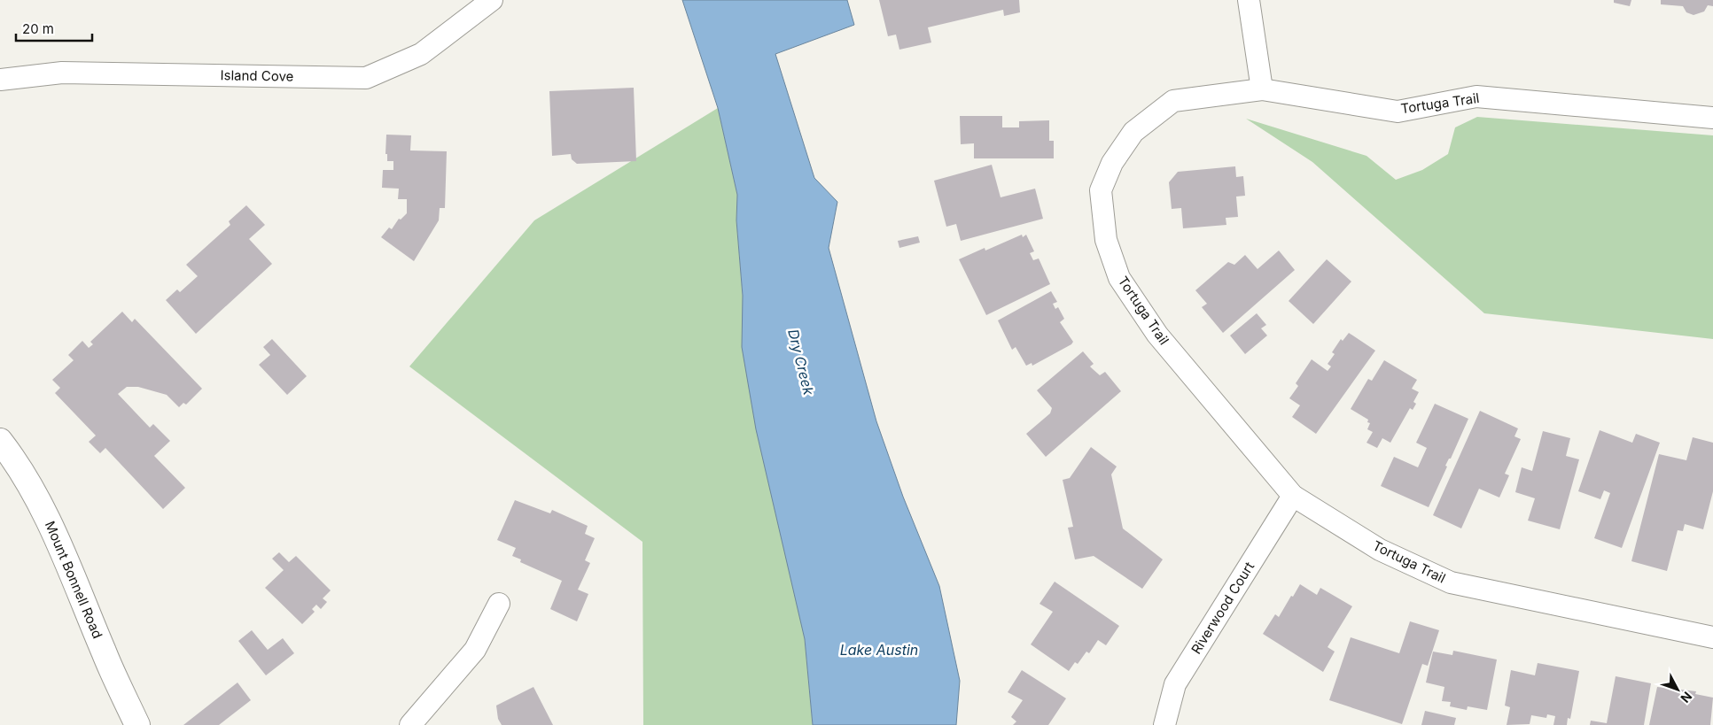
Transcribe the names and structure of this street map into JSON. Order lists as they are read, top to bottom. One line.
{"streets":{"street":["Island Cove","Tortuga Trail","Mount Bonnell Road","Riverwood Court"]},"crossings":[["Tortuga Trail","Riverwood Court"]],"water":["Dry Creek","Lake Austin"],"scale_bar":"20 m","north":"bottom right"}
